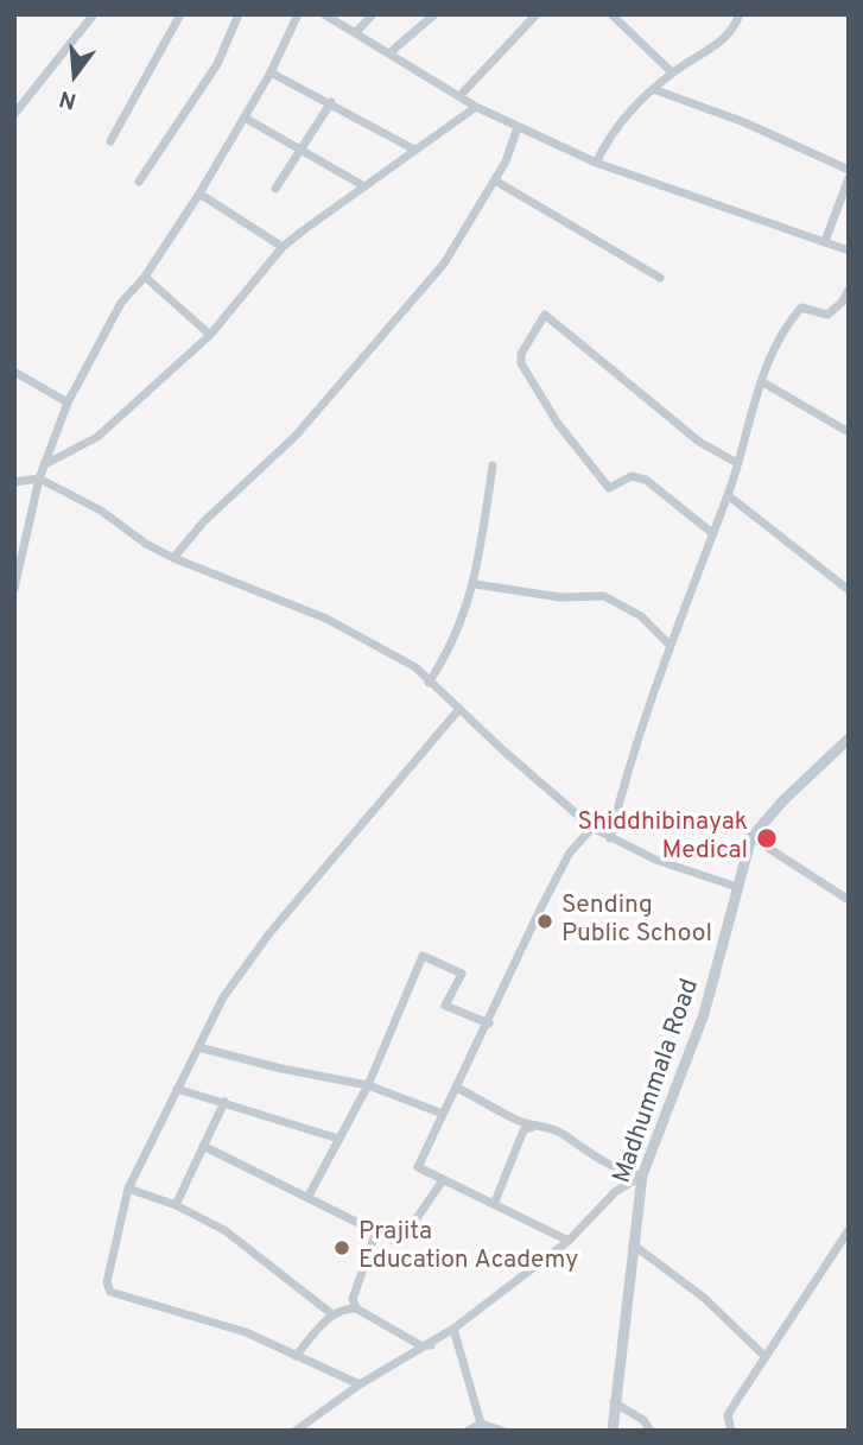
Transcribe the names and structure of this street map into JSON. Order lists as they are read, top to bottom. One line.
{"streets":{"street":["Madhummala Road"]},"places":["Shiddhibinayak Medical","Sending Public School","Prajita Education Academy"],"north":"bottom"}
